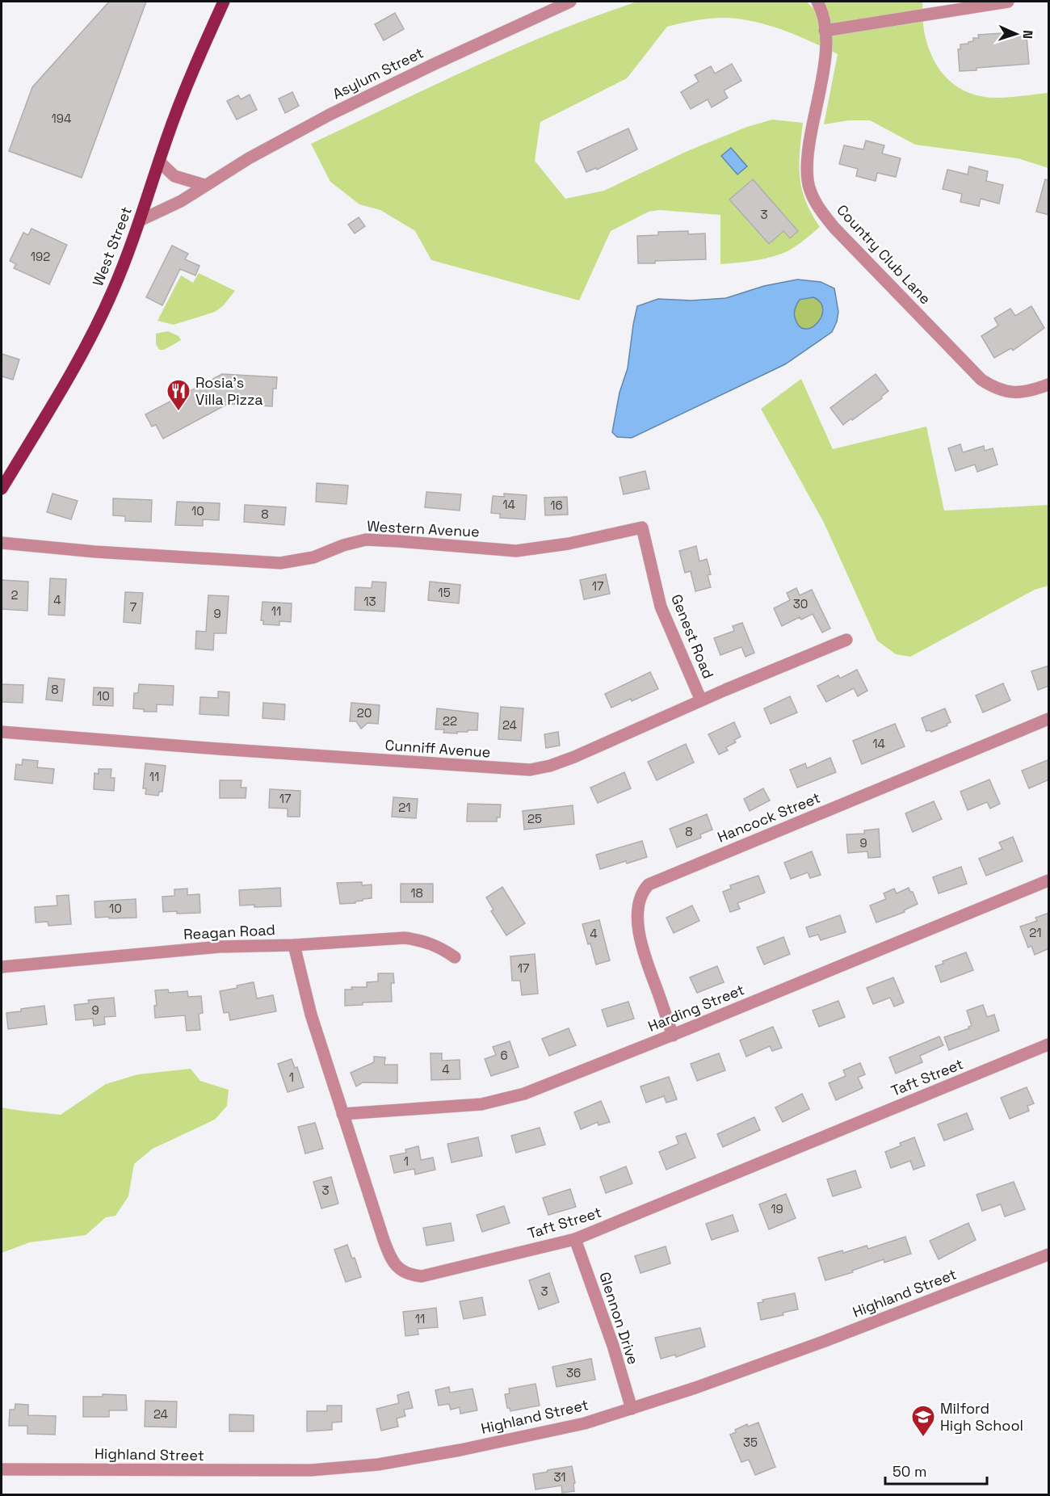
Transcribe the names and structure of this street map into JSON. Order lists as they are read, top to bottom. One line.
{"streets":{"main road":["West Street"],"street":["Asylum Street","Country Club Lane","Western Avenue","Genest Road","Cunniff Avenue","Hancock Street","Reagan Road","Harding Street","Taft Street","Highland Street","Glennon Drive"]},"crossings":[["Asylum Street","West Street"],["Western Avenue","Genest Road"],["Genest Road","Cunniff Avenue"],["Hancock Street","Harding Street"],["Reagan Road","Taft Street"],["Harding Street","Taft Street"],["Taft Street","Glennon Drive"],["Highland Street","Glennon Drive"]],"places":{"restaurant":["Rosia's Villa Pizza"],"school or university":["Milford High School"]},"house_numbers":["194","3","192","14","16","10","8","17","15","2","4","13","30","7","11","9","8","10","20","22","24","14","11","17","21","25","8","9","18","10","21","4","17","9","6","4","1","1","3","19","3","11","36","24","35","31"],"scale_bar":"50 m","north":"right"}
